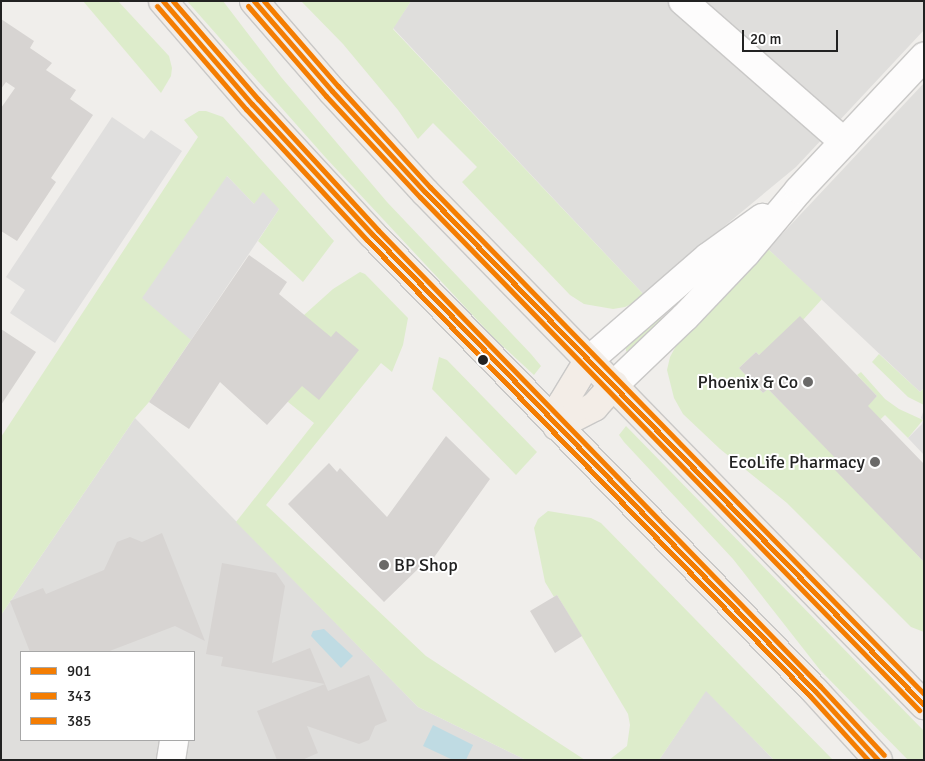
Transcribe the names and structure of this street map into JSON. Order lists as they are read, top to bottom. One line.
{"places":["Phoenix & Co","EcoLife Pharmacy","BP Shop"],"lines":["transit line 901","transit line 385","transit line 343"],"legend":["901","343","385"],"scale_bar":"20 m"}
